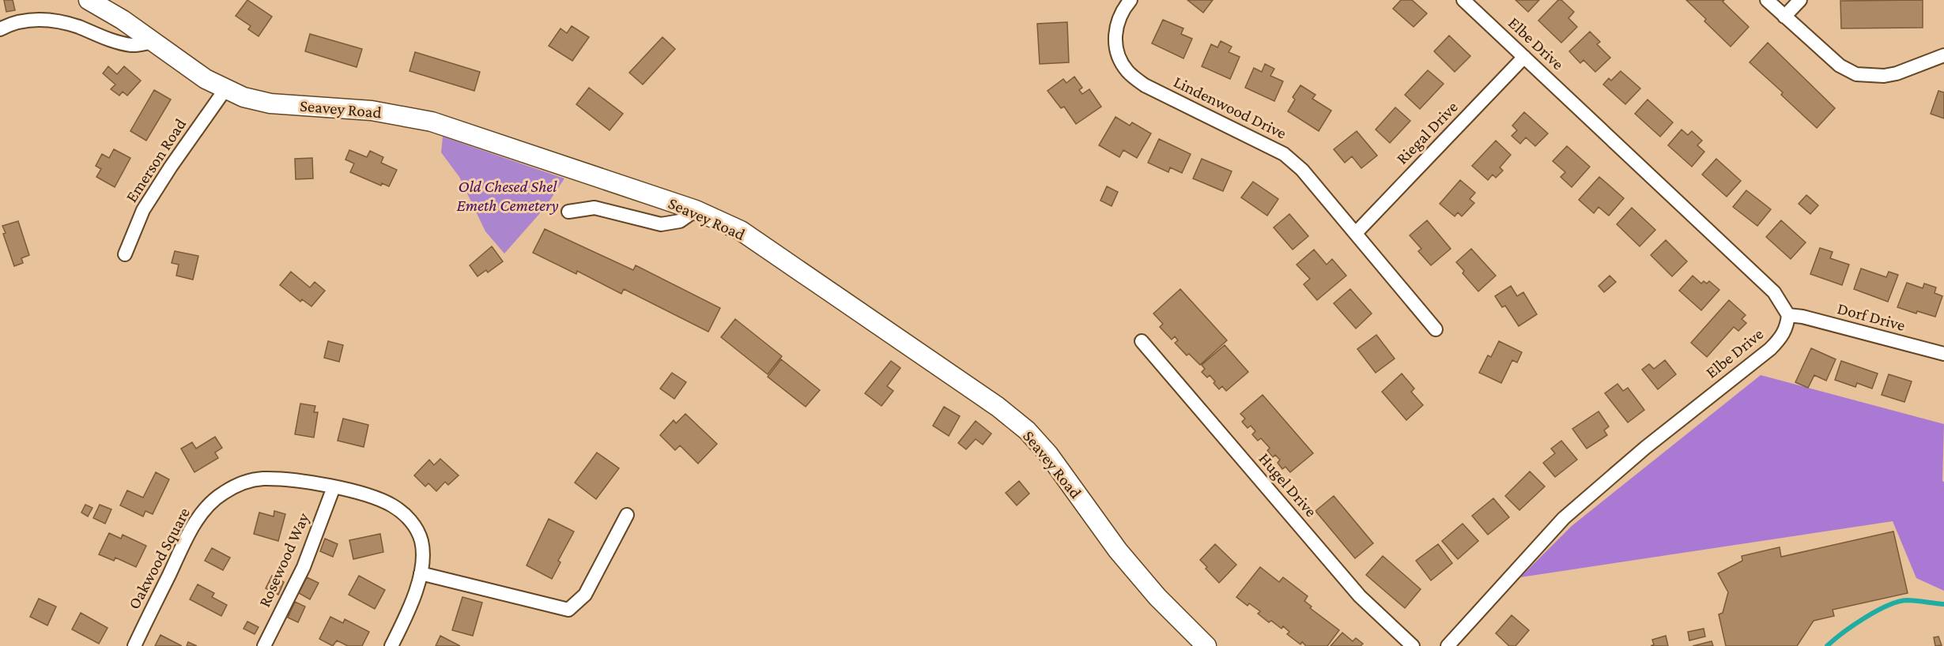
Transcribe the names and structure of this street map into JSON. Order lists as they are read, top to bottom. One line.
{"streets":{"street":["Elbe Drive","Lindenwood Drive","Seavey Road","Riegal Drive","Emerson Road","Dorf Drive","Hugel Drive","Oakwood Square","Rosewood Way"]},"crossings":[["Elbe Drive","Riegal Drive"],["Elbe Drive","Dorf Drive"],["Lindenwood Drive","Riegal Drive"],["Seavey Road","Emerson Road"],["Oakwood Square","Rosewood Way"]],"parks":["Old Chesed Shel Emeth Cemetery"]}
